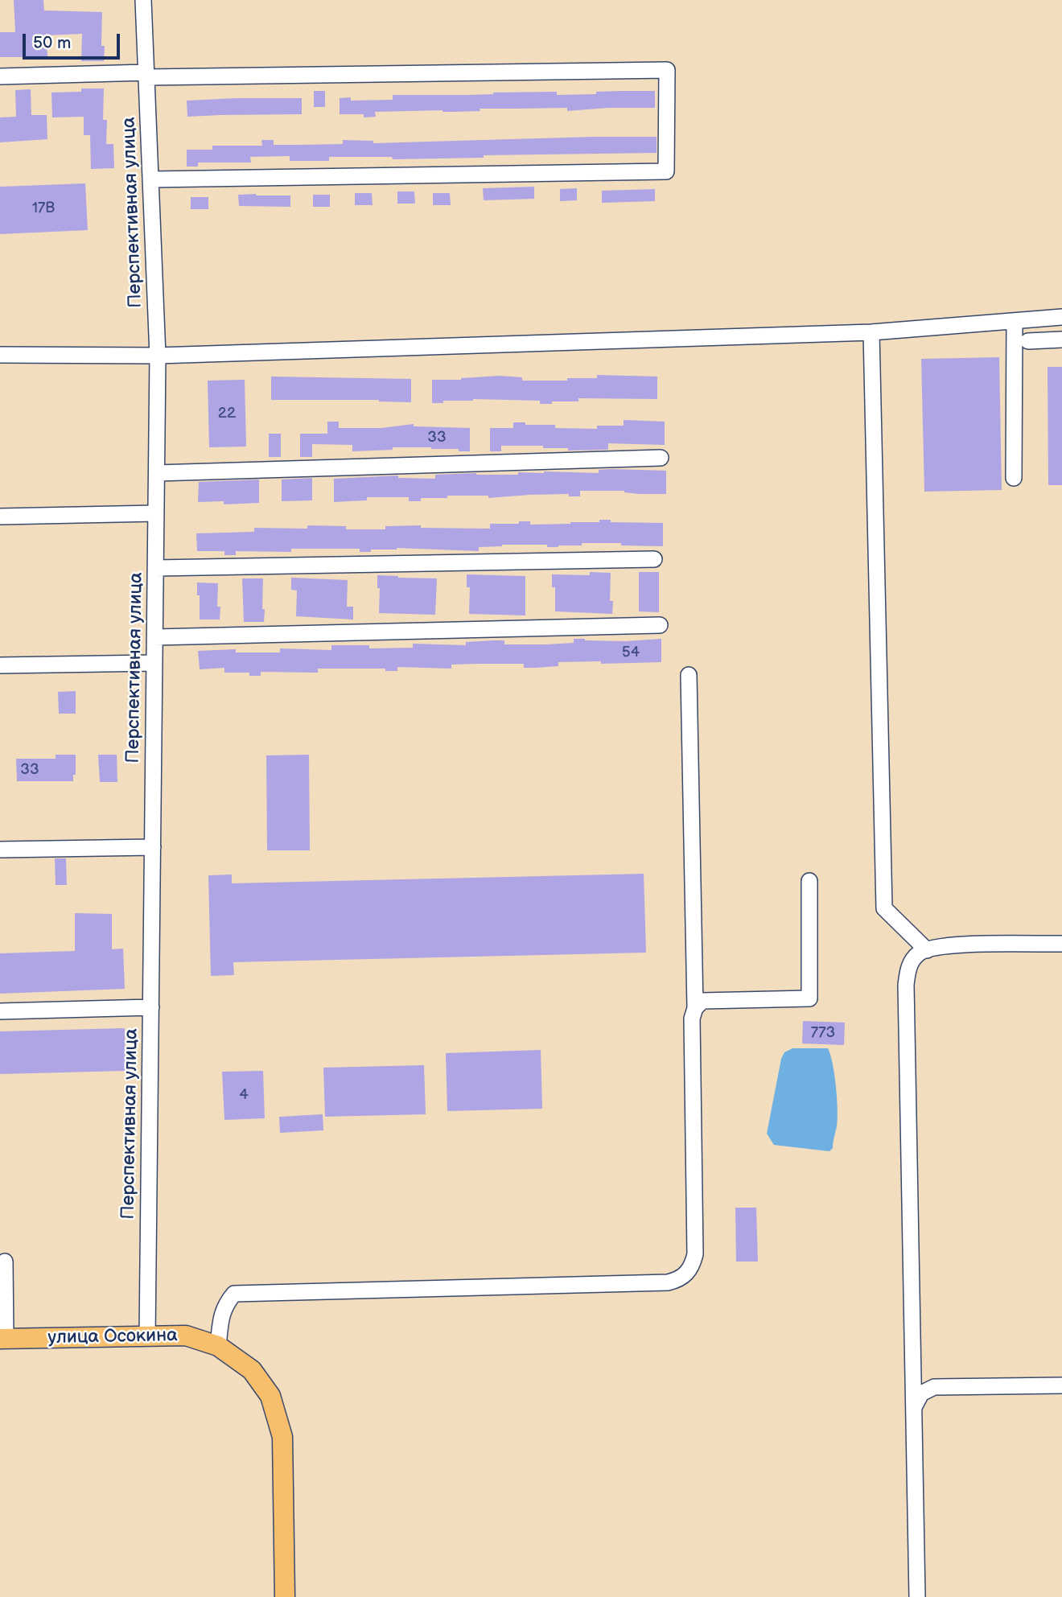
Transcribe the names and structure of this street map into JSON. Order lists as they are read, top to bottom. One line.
{"streets":{"main road":["улица Осокина"],"street":["Перспективная улица"]},"crossings":[["Перспективная улица","улица Осокина"]],"house_numbers":["17В","22","33","54","33","773","4"],"scale_bar":"50 m"}
